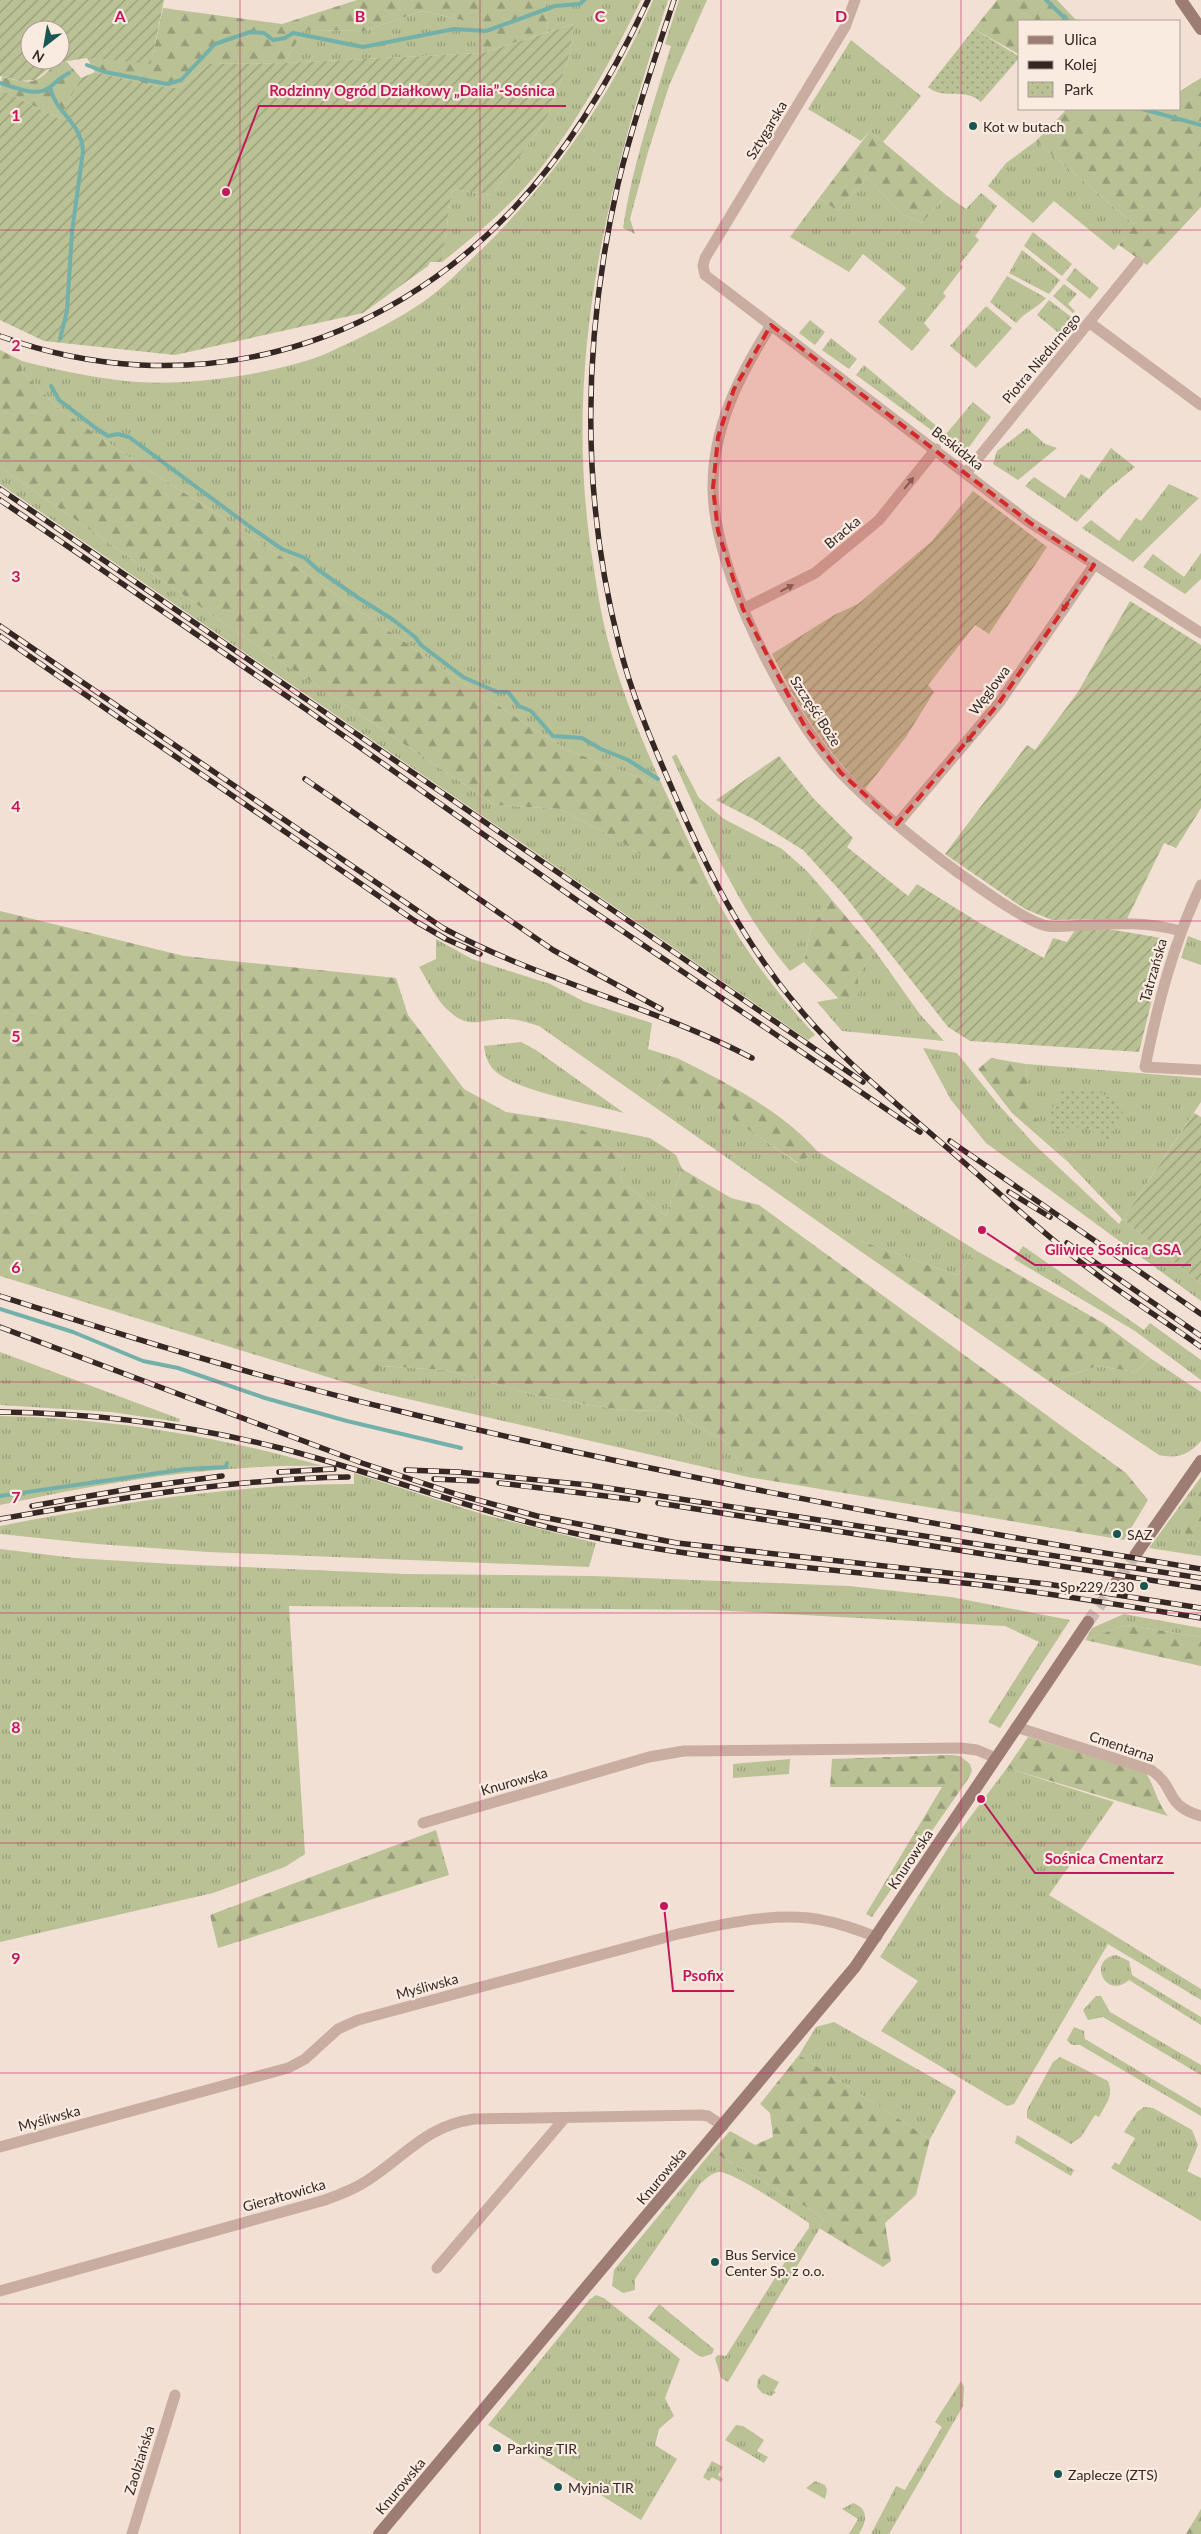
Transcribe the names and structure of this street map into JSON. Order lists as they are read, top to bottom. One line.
{"streets":{"street":["Sztygarska","Piotra Niedurnego","Beskidzka","Bracka","Węglowa","Szczęść Boże","Tatrzańska","Cmentarna","Knurowska","Myśliwska","Gierałtowicka","Zaolziańska"]},"crossings":[["Sztygarska","Beskidzka"],["Piotra Niedurnego","Beskidzka"],["Beskidzka","Bracka"],["Beskidzka","Węglowa"],["Beskidzka","Szczęść Boże"],["Bracka","Szczęść Boże"],["Węglowa","Szczęść Boże"],["Szczęść Boże","Tatrzańska"],["Cmentarna","Knurowska"],["Knurowska","Myśliwska"],["Knurowska","Gierałtowicka"]],"one_way":["Bracka","Węglowa"],"places":["Kot w butach","Rodzinny Ogród Działkowy „Dalia”-Sośnica","Gliwice Sośnica GSA","SAZ","Sp 229/230","Sośnica Cmentarz","Psofix","Bus Service Center Sp. z o.o.","Parking TIR","Zaplecze (ZTS)","Myjnia TIR"],"legend":["Ulica","Kolej","Park"],"north":"bottom left","grid":{"columns":["A","B","C","D"],"rows":["1","2","3","4","5","6","7","8","9"]}}
